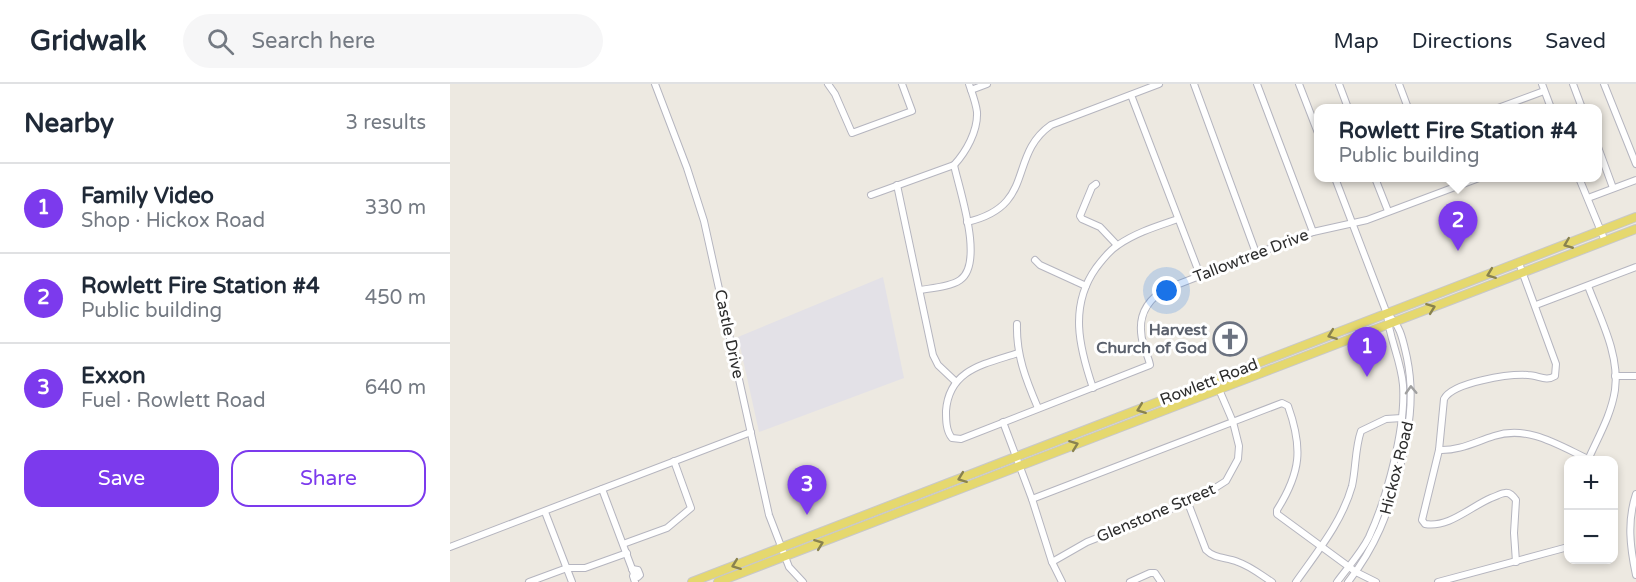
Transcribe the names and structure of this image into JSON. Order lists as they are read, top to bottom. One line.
{"streets":{"main road":["Rowlett Road"],"street":["Tallowtree Drive","Castle Drive","Hickox Road","Glenstone Street"]},"crossings":[["Tallowtree Drive","Hickox Road"],["Castle Drive","Rowlett Road"],["Rowlett Road","Hickox Road"],["Rowlett Road","Glenstone Street"]],"places":{"church":["Harvest Church of God"]},"page":{"header":"Gridwalk","search":"Search here","nav":["Map","Directions","Saved"],"heading":["Nearby","3 results"],"popup":["Rowlett Fire Station #4","Public building"],"list":[{"mark":"1","name":"Family Video","note":"Shop · Hickox Road","value":"330 m"},{"mark":"2","name":"Rowlett Fire Station #4","note":"Public building","value":"450 m"},{"mark":"3","name":"Exxon","note":"Fuel · Rowlett Road","value":"640 m"}],"pins":["2","1","3"],"buttons":["Save","Share"],"map_buttons":["+","−"]}}
